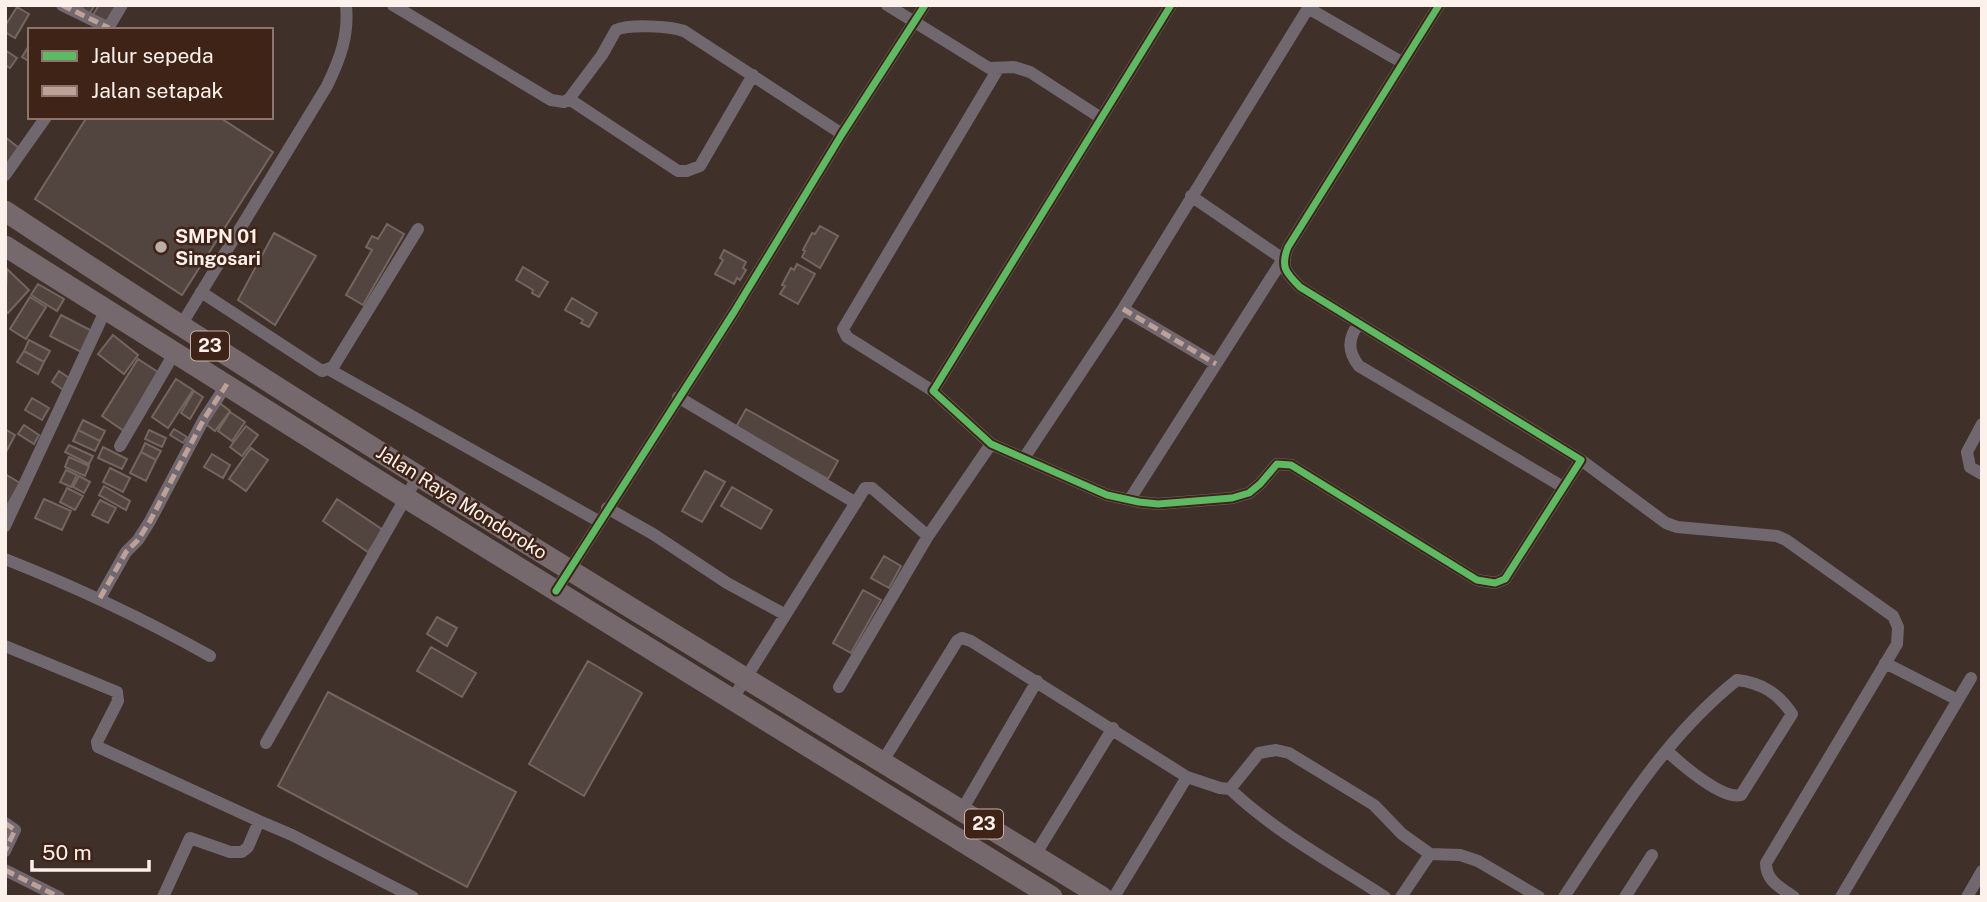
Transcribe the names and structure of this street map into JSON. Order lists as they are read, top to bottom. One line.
{"streets":{"highway":["23","Jalan Raya Mondoroko"]},"places":["SMPN 01 Singosari"],"legend":["Jalur sepeda","Jalan setapak"],"scale_bar":"50 m"}
